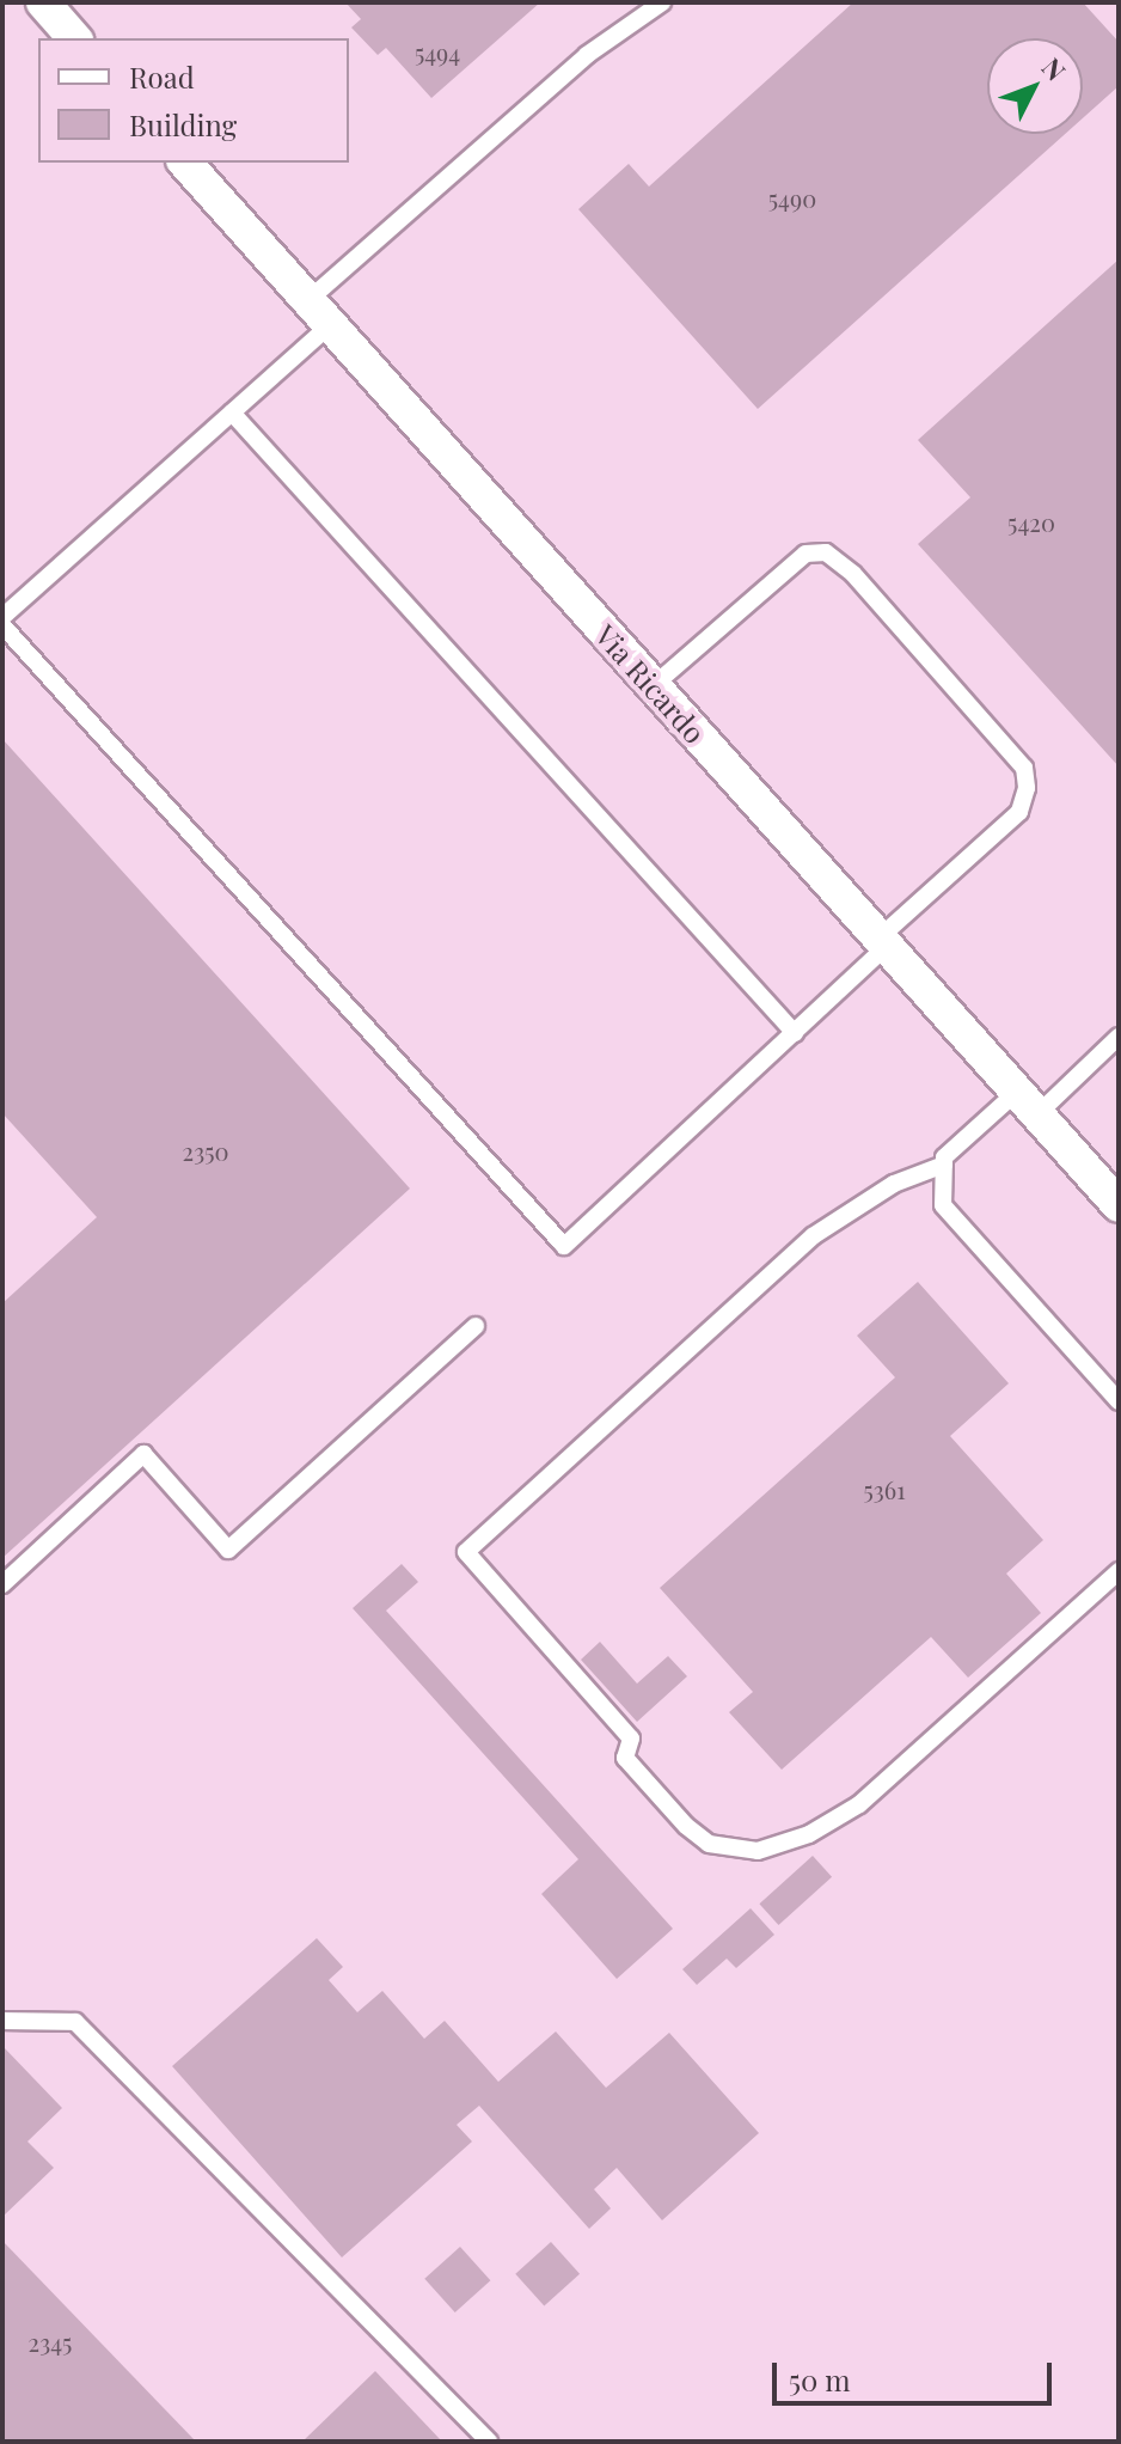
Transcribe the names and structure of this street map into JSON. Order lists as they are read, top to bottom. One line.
{"streets":{"street":["Via Ricardo"]},"house_numbers":["5494","5490","5420","2350","5361","2345"],"legend":["Road","Building"],"scale_bar":"50 m","north":"top right"}
